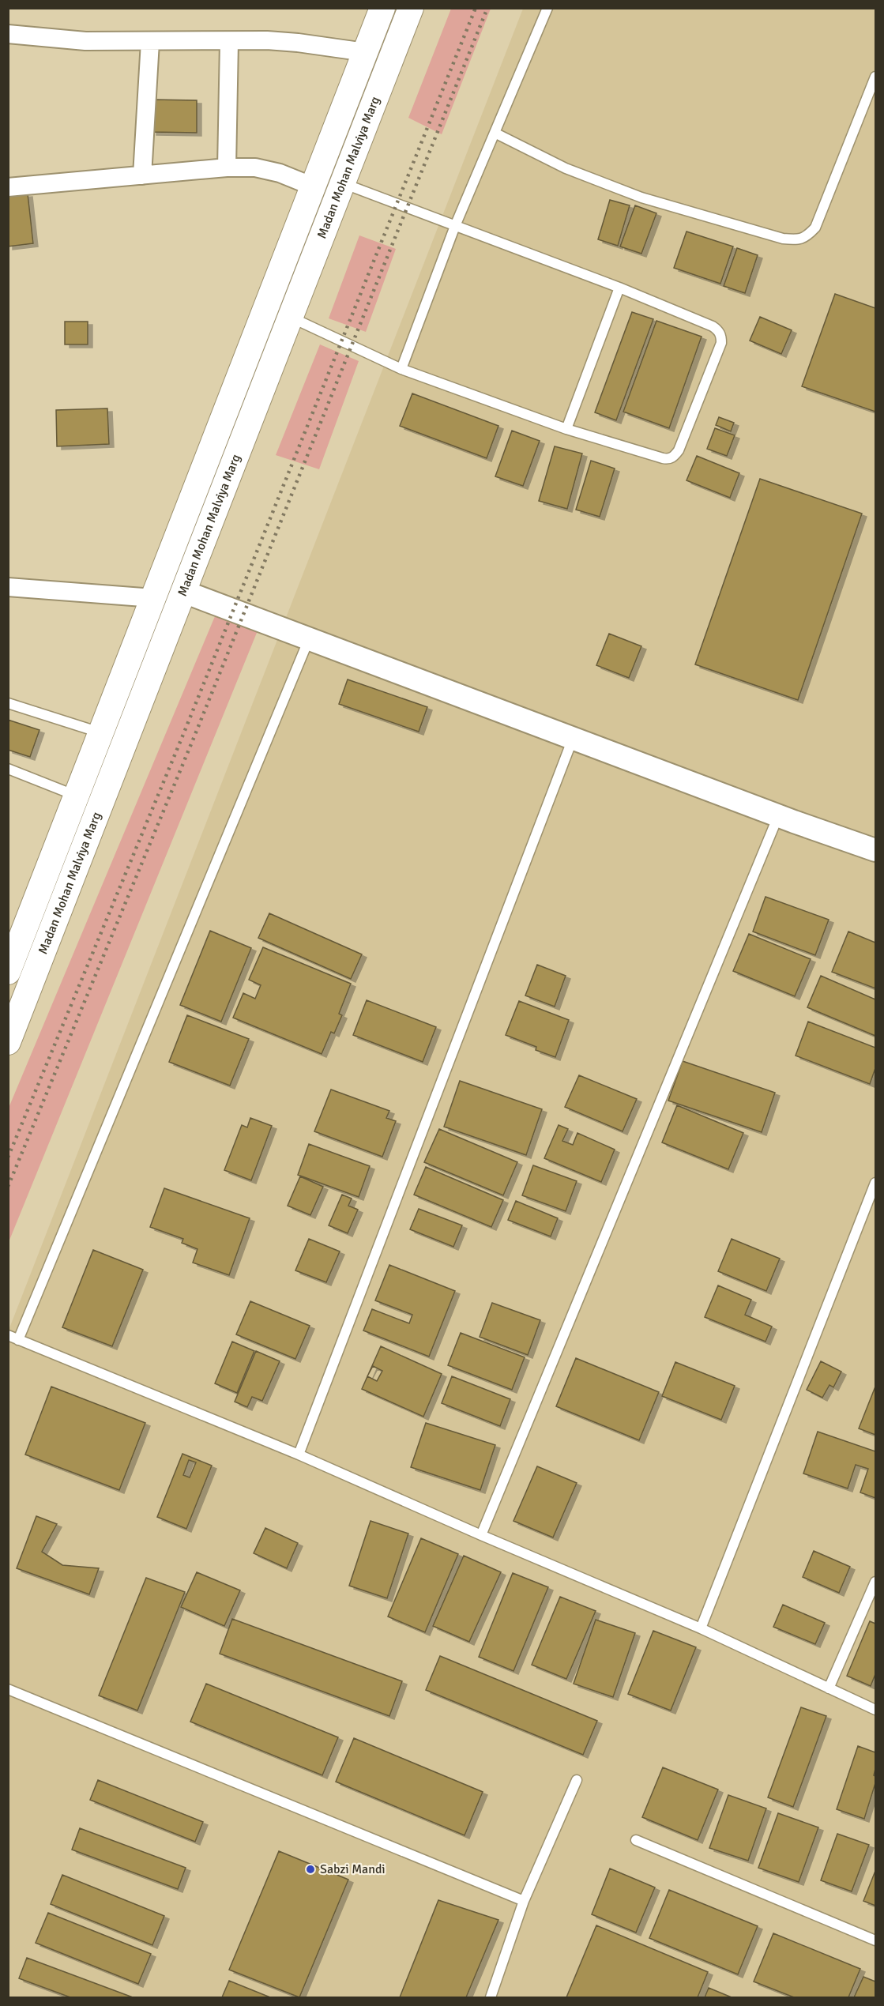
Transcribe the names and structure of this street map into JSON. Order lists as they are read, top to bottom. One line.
{"streets":{"main road":["Madan Mohan Malviya Marg"]},"places":["Sabzi Mandi"]}
